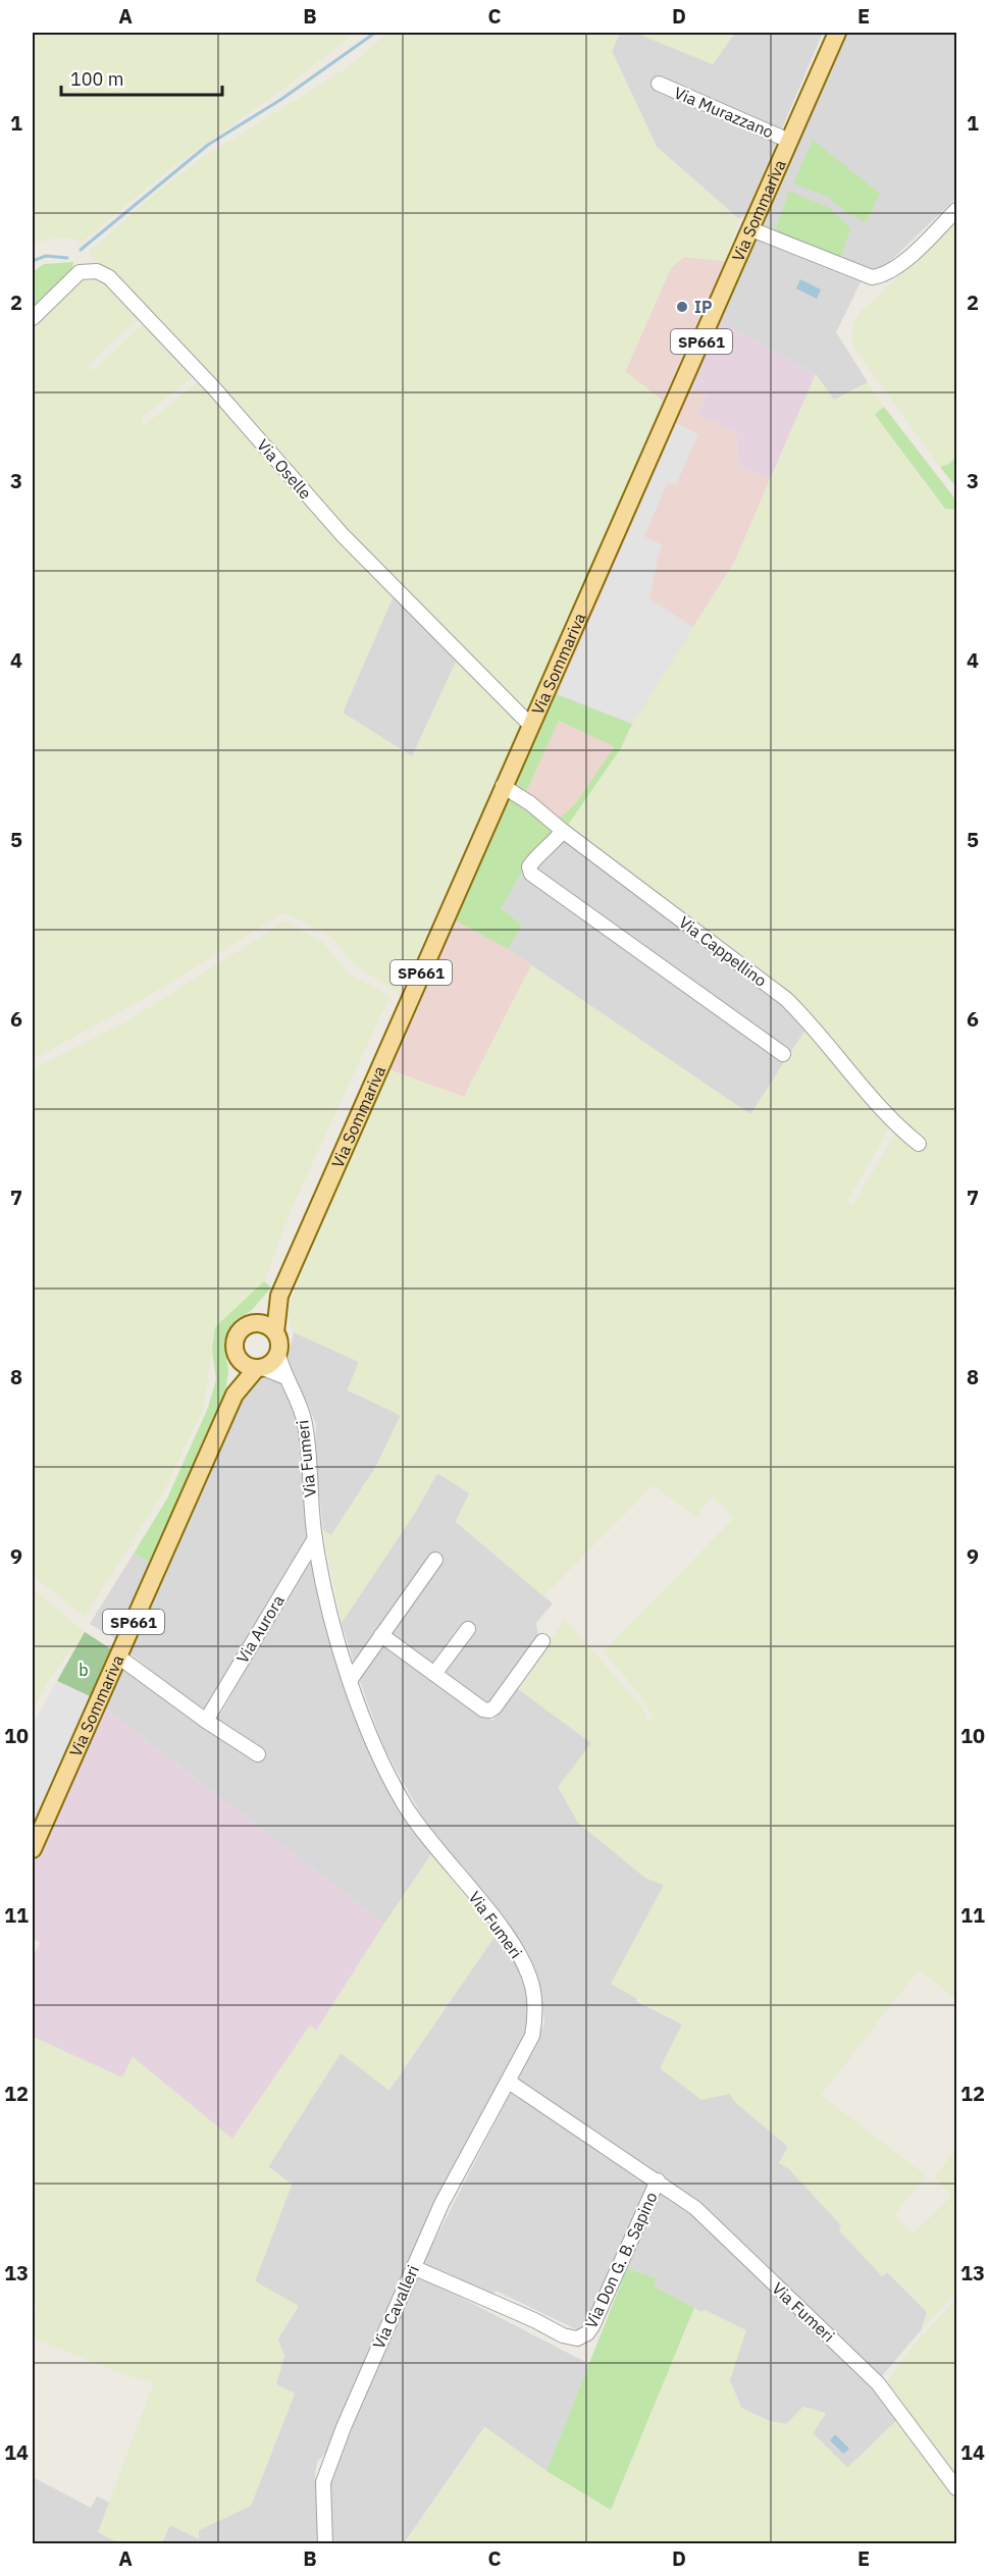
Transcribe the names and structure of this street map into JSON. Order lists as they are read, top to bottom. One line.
{"streets":{"main road":["Via Sommariva","SP661"],"street":["Via Murazzano","Via Oselle","Via Cappellino","Via Fumeri","Via Aurora","Via Don G. B. Sapino","Via Cavalleri"]},"crossings":[["Via Murazzano","Via Sommariva"],["Via Sommariva","Via Oselle"],["Via Sommariva","Via Cappellino"],["Via Sommariva","Via Fumeri"],["Via Fumeri","Via Aurora"],["Via Fumeri","Via Don G. B. Sapino"],["Via Fumeri","Via Cavalleri"],["Via Don G. B. Sapino","Via Cavalleri"]],"parks":["b"],"places":["IP"],"scale_bar":"100 m","grid":{"columns":["A","B","C","D","E"],"rows":["1","2","3","4","5","6","7","8","9","10","11","12","13","14"]}}
